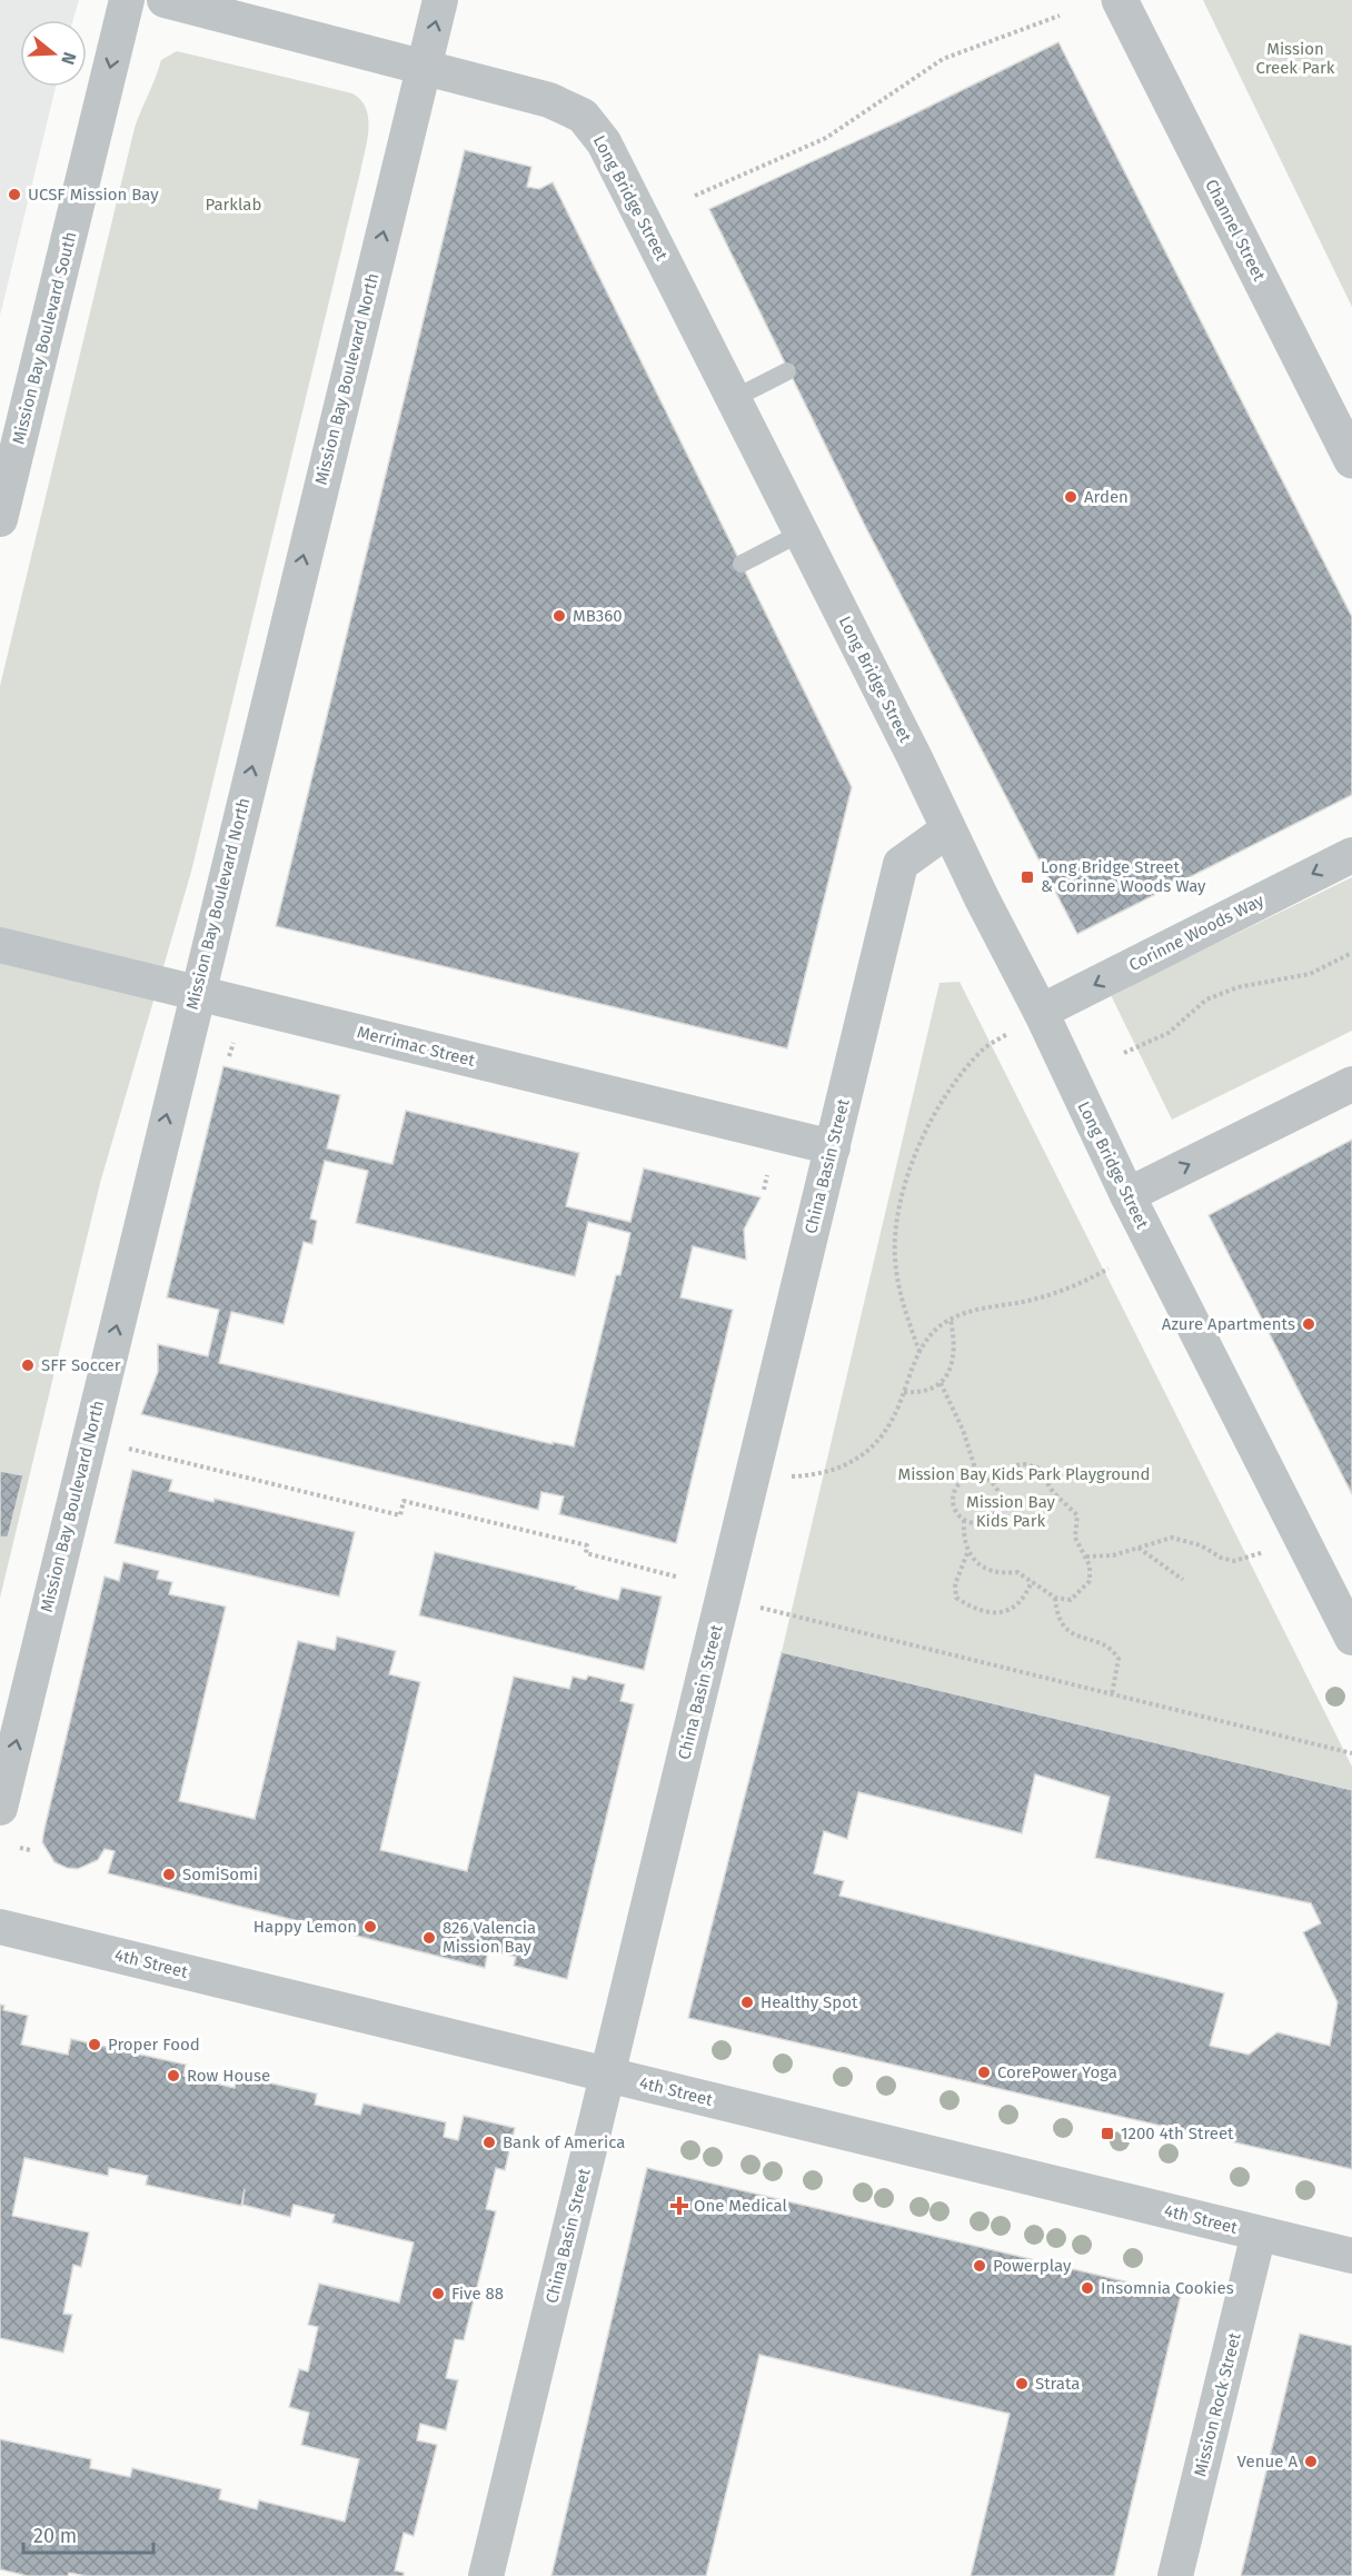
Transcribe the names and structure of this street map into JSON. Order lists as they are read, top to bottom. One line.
{"streets":{"street":["Long Bridge Street","Channel Street","Mission Bay Boulevard South","Mission Bay Boulevard North","Corinne Woods Way","Merrimac Street","China Basin Street","4th Street","Mission Rock Street"]},"crossings":[["Long Bridge Street","Mission Bay Boulevard North"],["Long Bridge Street","Corinne Woods Way"],["Long Bridge Street","China Basin Street"],["Mission Bay Boulevard North","Merrimac Street"],["Merrimac Street","China Basin Street"],["China Basin Street","4th Street"],["4th Street","Mission Rock Street"]],"one_way":["Mission Bay Boulevard South","Mission Bay Boulevard North"],"parks":["Mission Creek Park","Parklab","Mission Bay Kids Park Playground","Mission Bay Kids Park"],"places":{"other":["UCSF Mission Bay","Arden","MB360","Azure Apartments","SFF Soccer","SomiSomi","Happy Lemon","826 Valencia Mission Bay","Healthy Spot","Proper Food","CorePower Yoga","Row House","Bank of America","Powerplay","Insomnia Cookies","Five 88","Strata","Venue A"],"transit":["Long Bridge Street & Corinne Woods Way","1200 4th Street"],"health":["One Medical"]},"scale_bar":"20 m","north":"right"}
